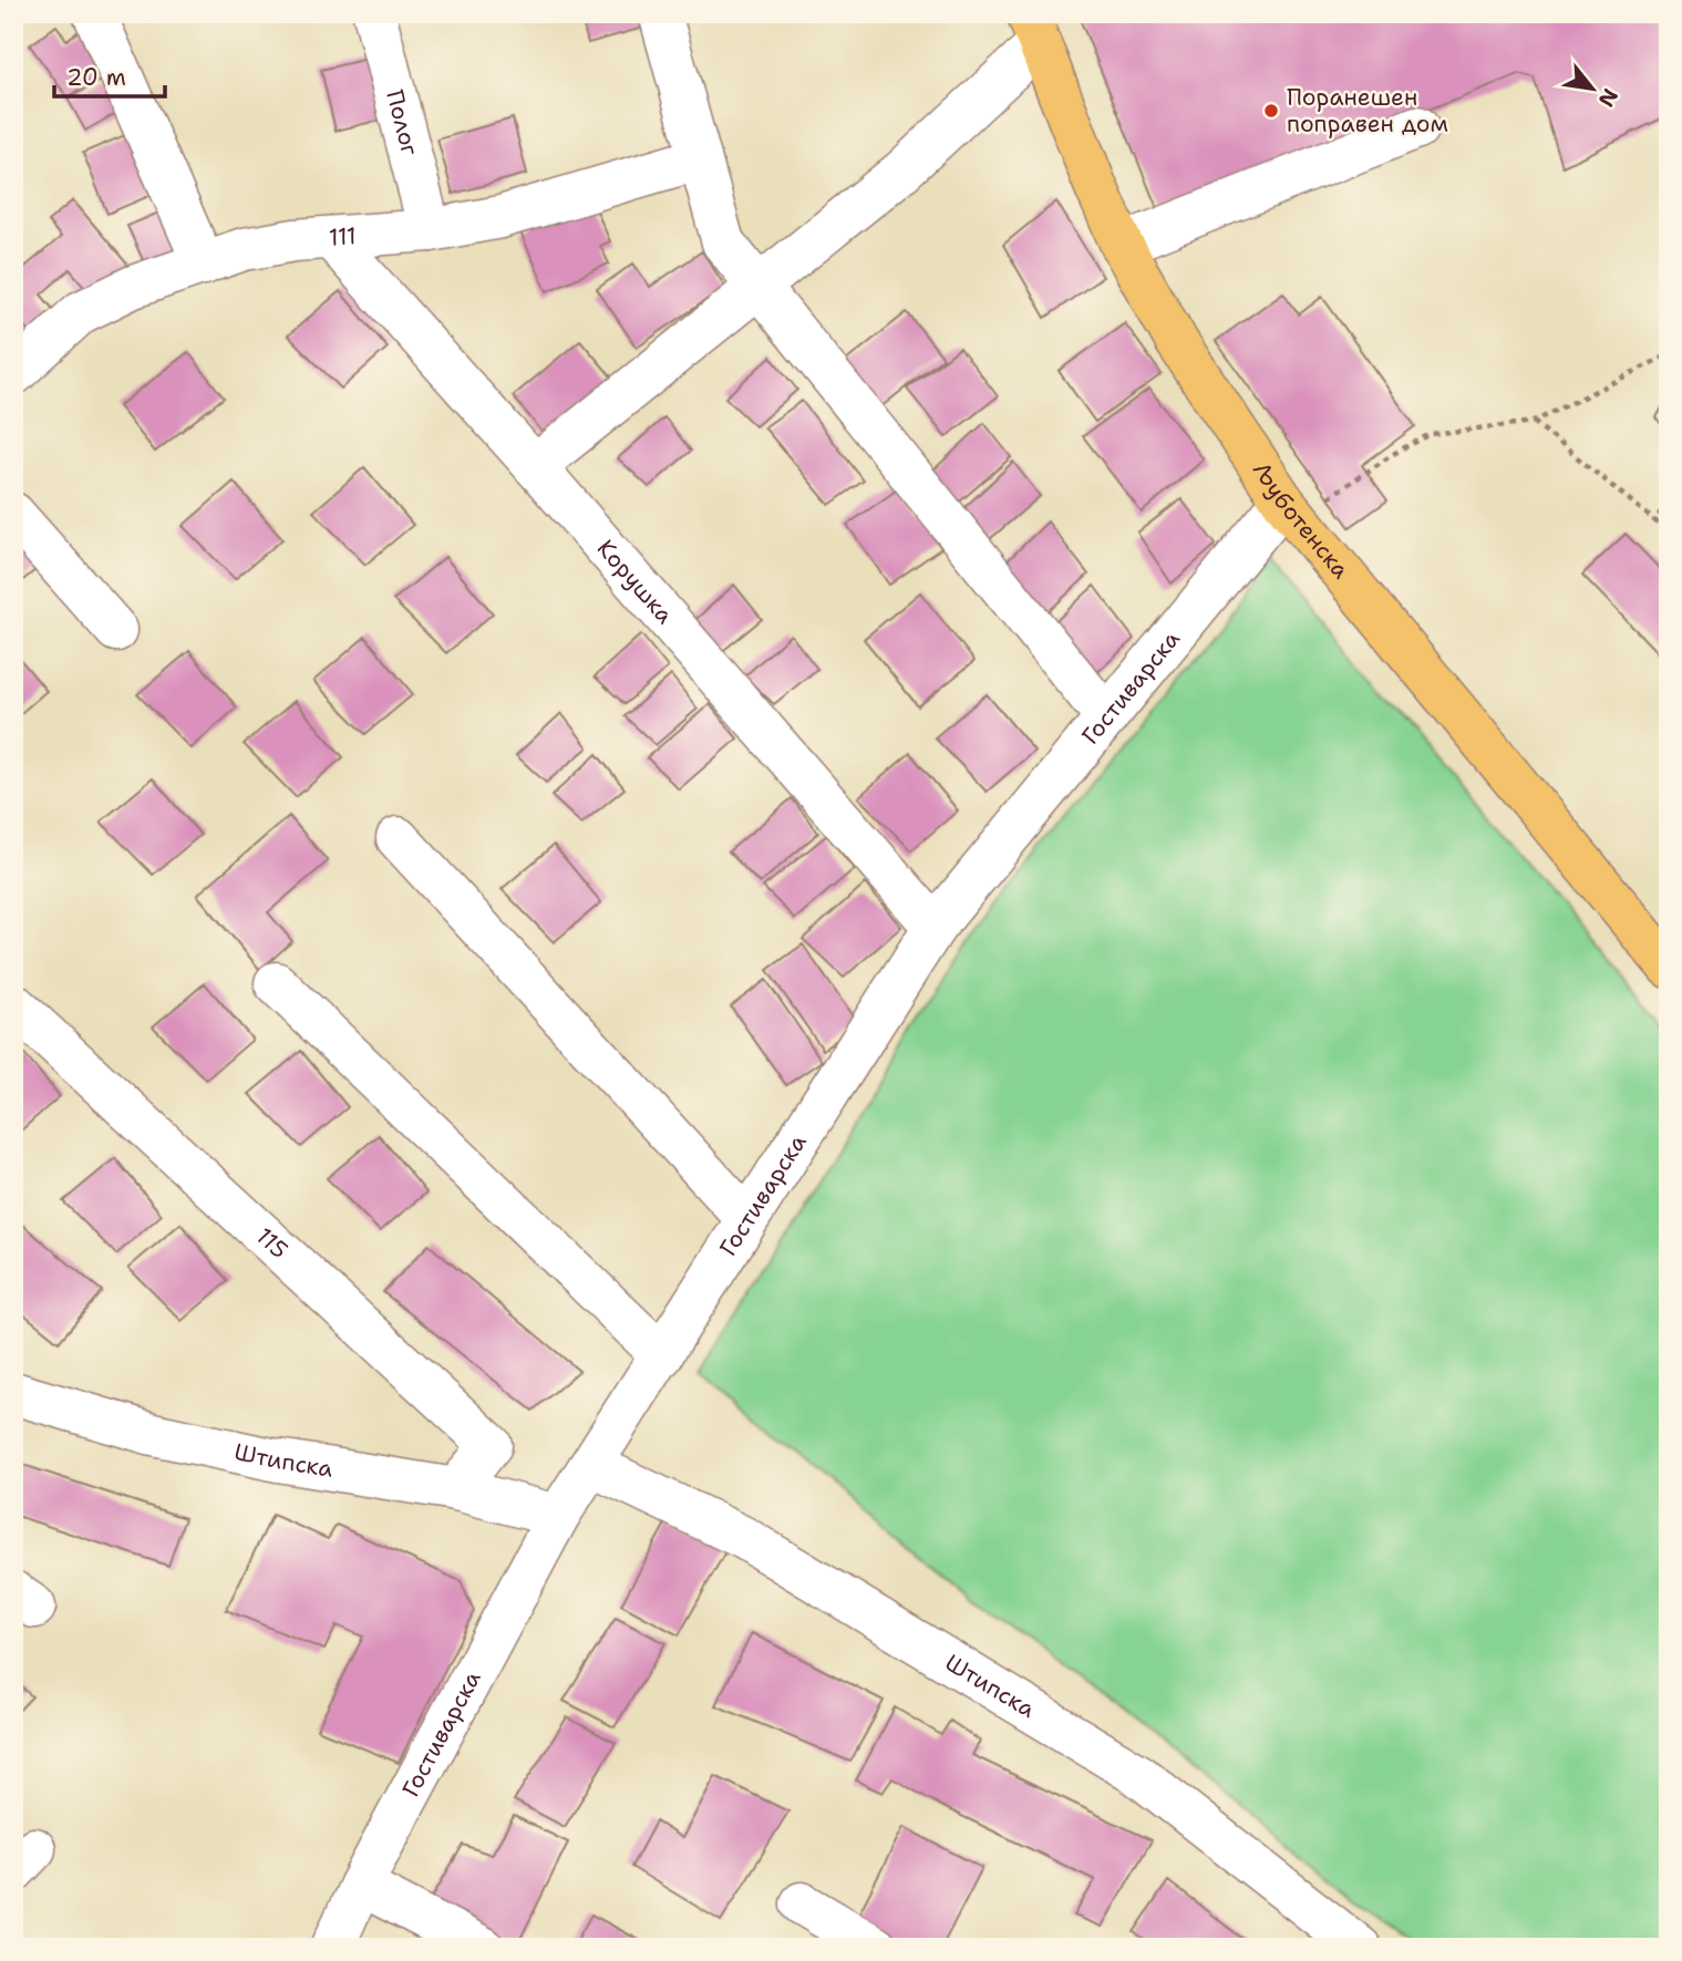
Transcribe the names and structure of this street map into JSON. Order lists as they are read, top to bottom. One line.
{"streets":{"main road":["Љуботенска"],"street":["Полог","111","Корушка","Гостиварска","115","Штипска"]},"crossings":[["Полог","111"],["111","Корушка"],["Љуботенска","Гостиварска"],["Корушка","Гостиварска"],["Гостиварска","Штипска"],["115","Штипска"]],"places":["Поранешен поправен дом"],"scale_bar":"20 m","north":"bottom right"}
